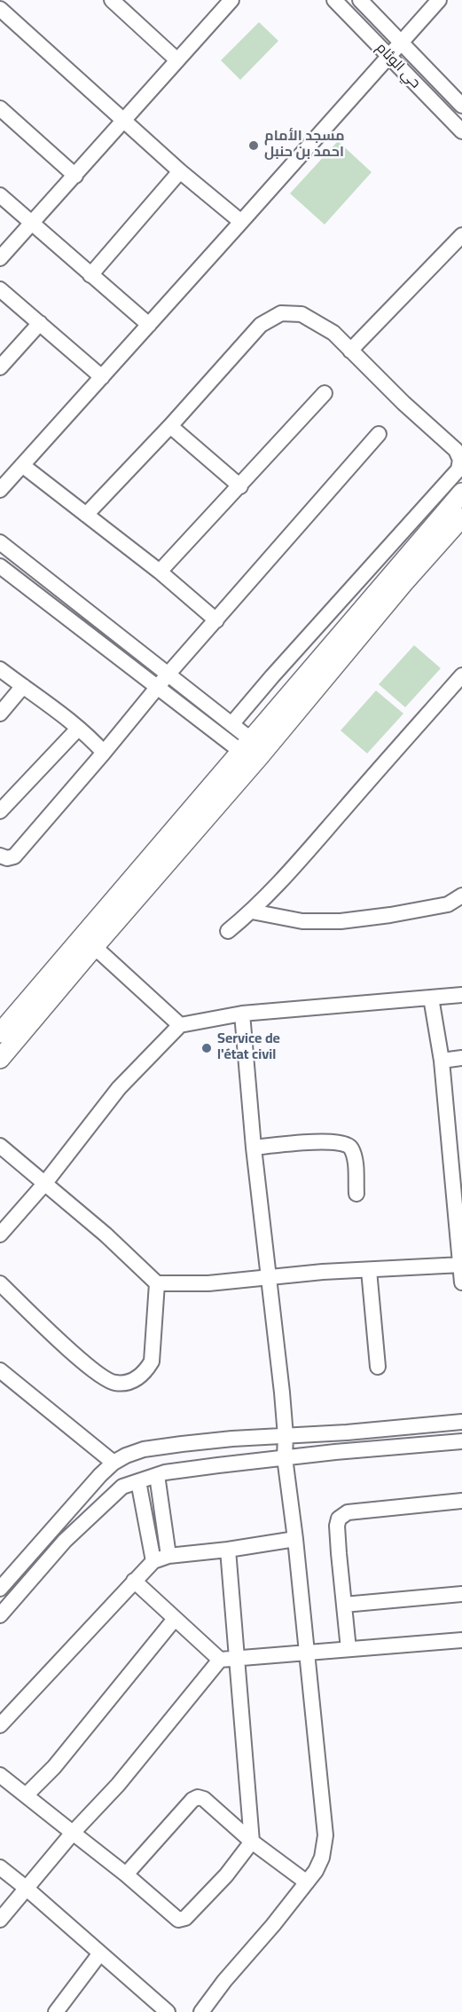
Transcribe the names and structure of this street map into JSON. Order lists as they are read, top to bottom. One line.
{"streets":{"street":["حي الوئام"]},"places":["مسجد الأمام احمد بن حنبل","Service de l'état civil"]}
